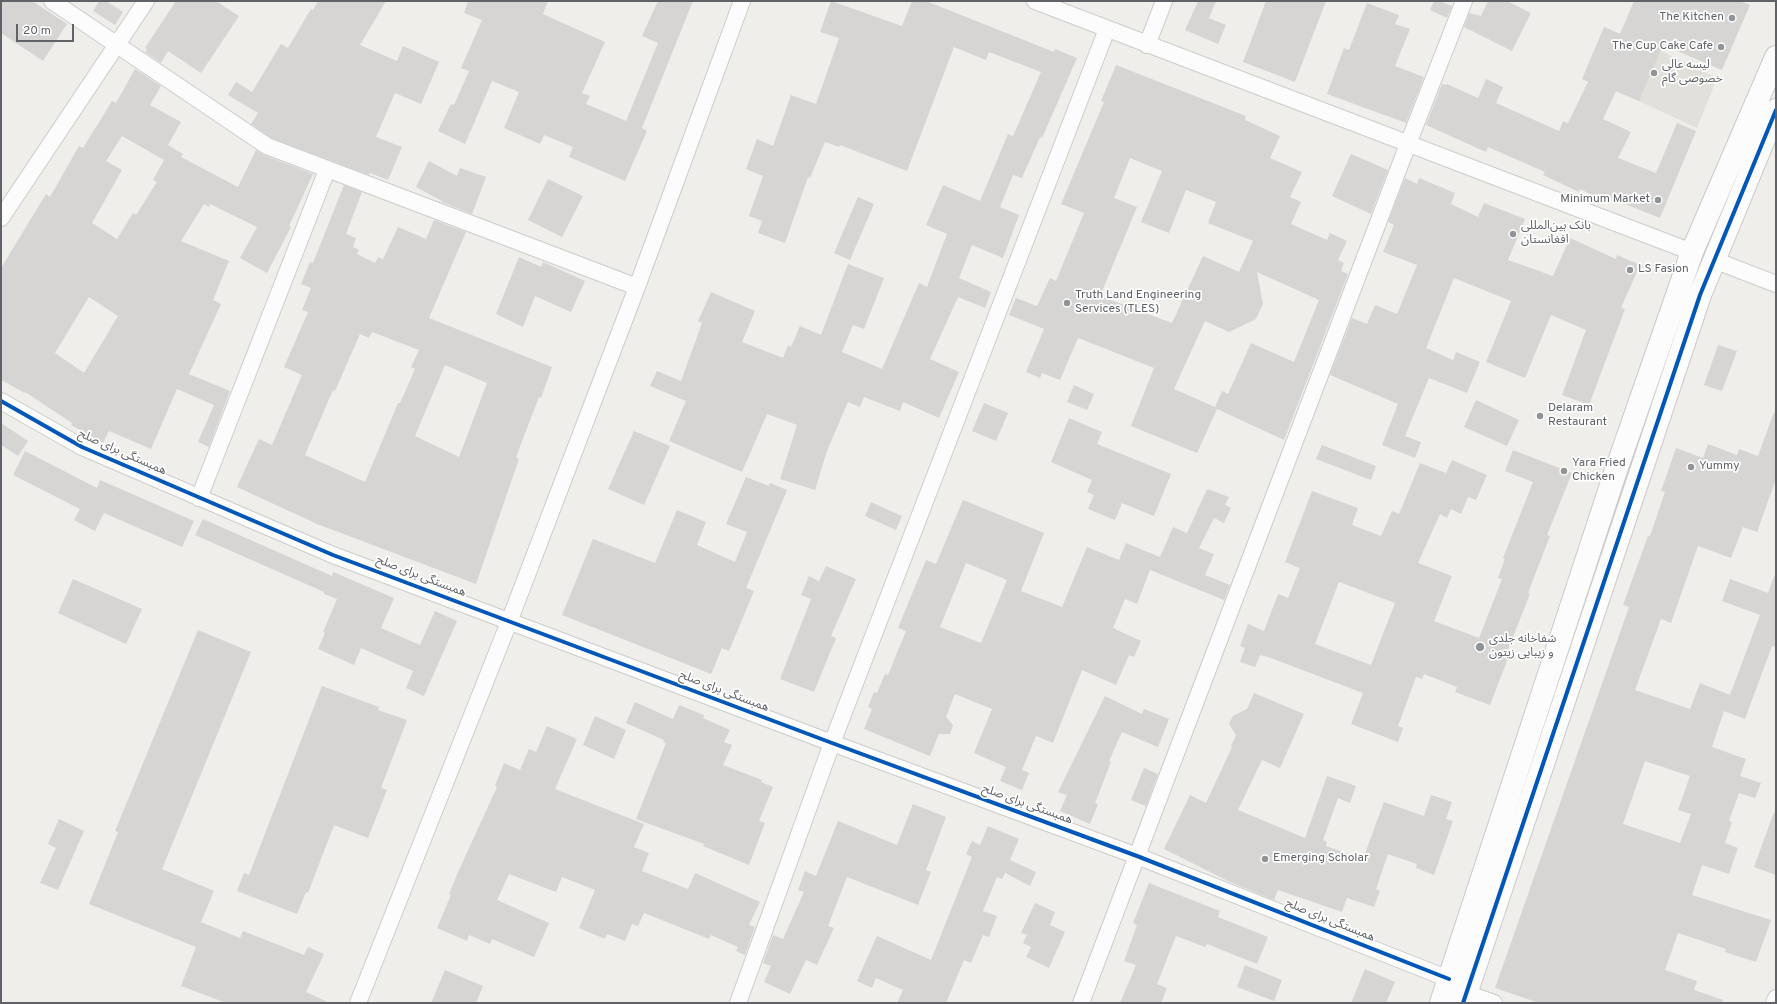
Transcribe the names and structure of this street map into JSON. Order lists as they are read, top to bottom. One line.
{"streets":{"street":["همبستگی برای صلح"]},"places":["The Kitchen","The Cup Cake Cafe","لیسه عالی خصوصی گام","Minimum Market","بانک بین‌المللی افغانستان","LS Fasion","Truth Land Engineering Services (TLES)","Delaram Restaurant","Yummy","Yara Fried Chicken","شفاخانه جلدی و زیبایی زیتون","Emerging Scholar"],"scale_bar":"20 m"}
